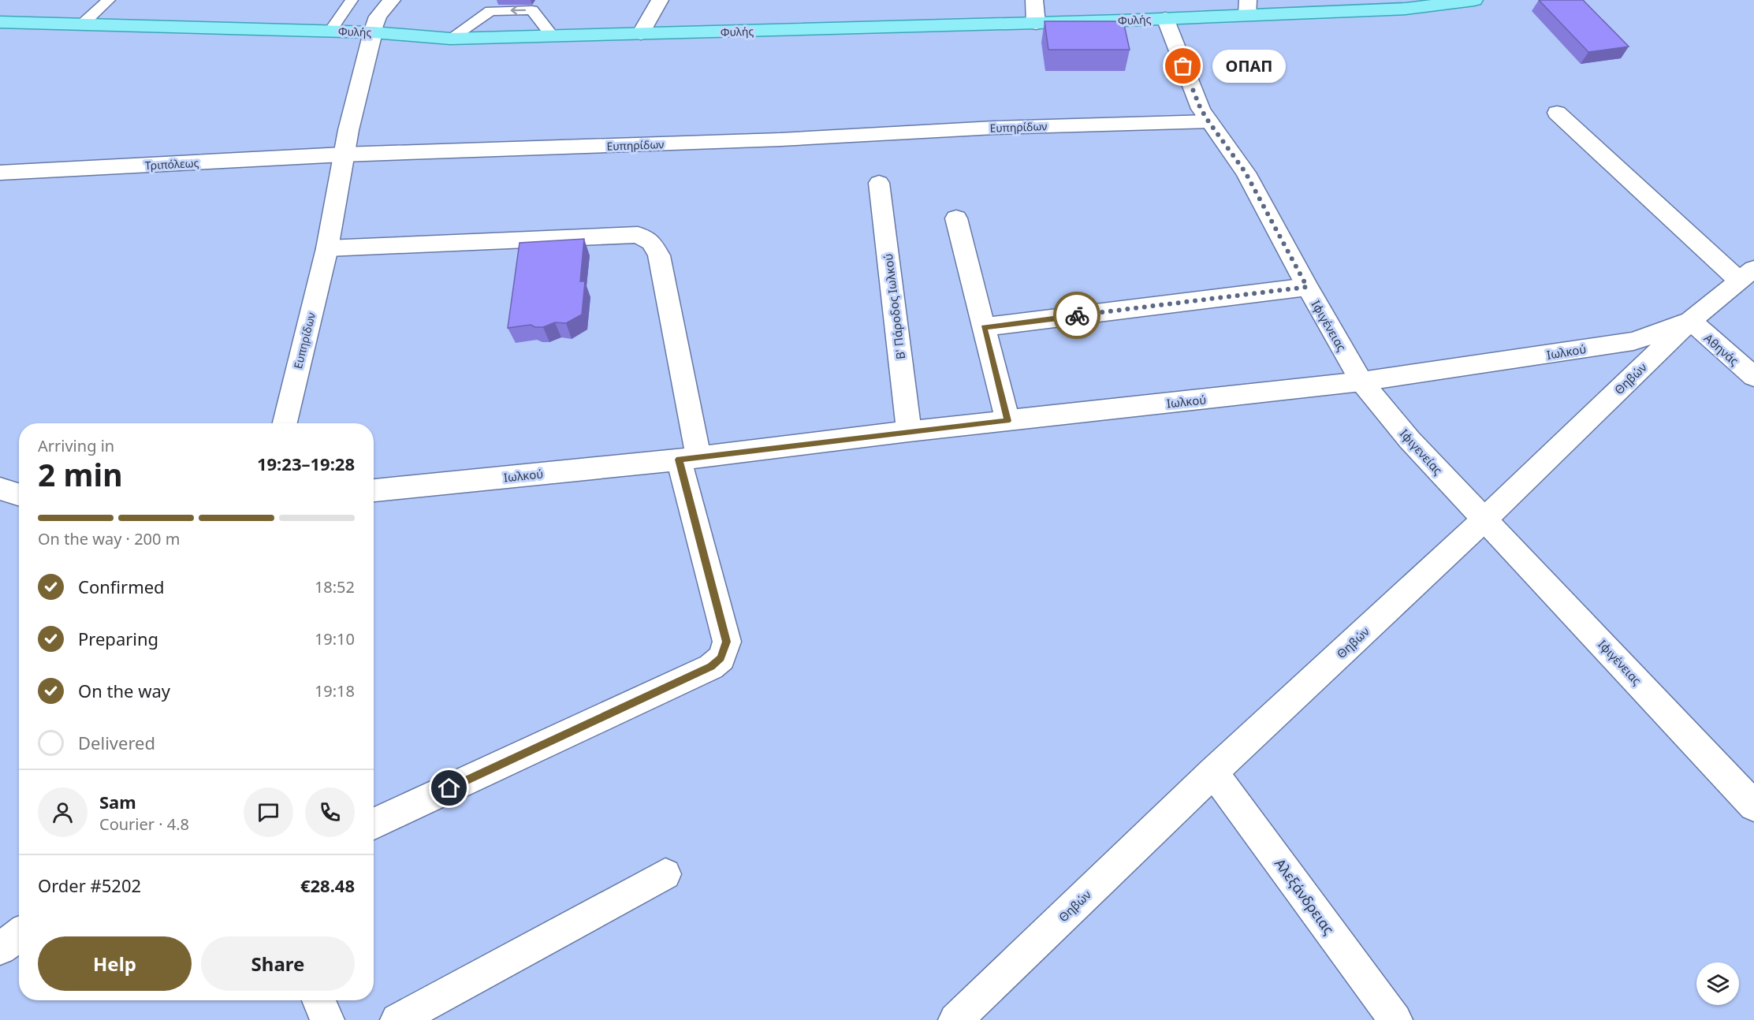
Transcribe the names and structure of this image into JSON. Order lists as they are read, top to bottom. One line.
{"streets":{"main road":["Φυλής"],"street":["Ευπηρίδων","Τριπόλεως","Β' Πάροδος Ιωλκού","Ιφιγένειας","Αθηνάς","Ιωλκού","Θηβών","Ιφιγενείας","Αλεξάνδρειας"]},"crossings":[["Φυλής","Ιφιγένειας"],["Ευπηρίδων","Τριπόλεως"],["Ευπηρίδων","Ιφιγένειας"],["Β' Πάροδος Ιωλκού","Ιωλκού"],["Ιφιγένειας","Ιωλκού"],["Ιφιγένειας","Θηβών"],["Ιφιγένειας","Ιφιγενείας"],["Αθηνάς","Ιωλκού"],["Αθηνάς","Θηβών"],["Ιωλκού","Θηβών"],["Ιωλκού","Ιφιγενείας"],["Θηβών","Ιφιγενείας"],["Θηβών","Αλεξάνδρειας"]],"places":["ΟΠΑΠ"],"page":{"bubble":"ΟΠΑΠ","heading":["2 min","Arriving in","19:23–19:28"],"panel":["Sam","Courier · 4.8","Order #5202","€28.48"],"bar":"On the way · 200 m","list":[["Confirmed","18:52"],["Preparing","19:10"],["On the way","19:18"],"Delivered"],"buttons":["Help","Share"]}}
